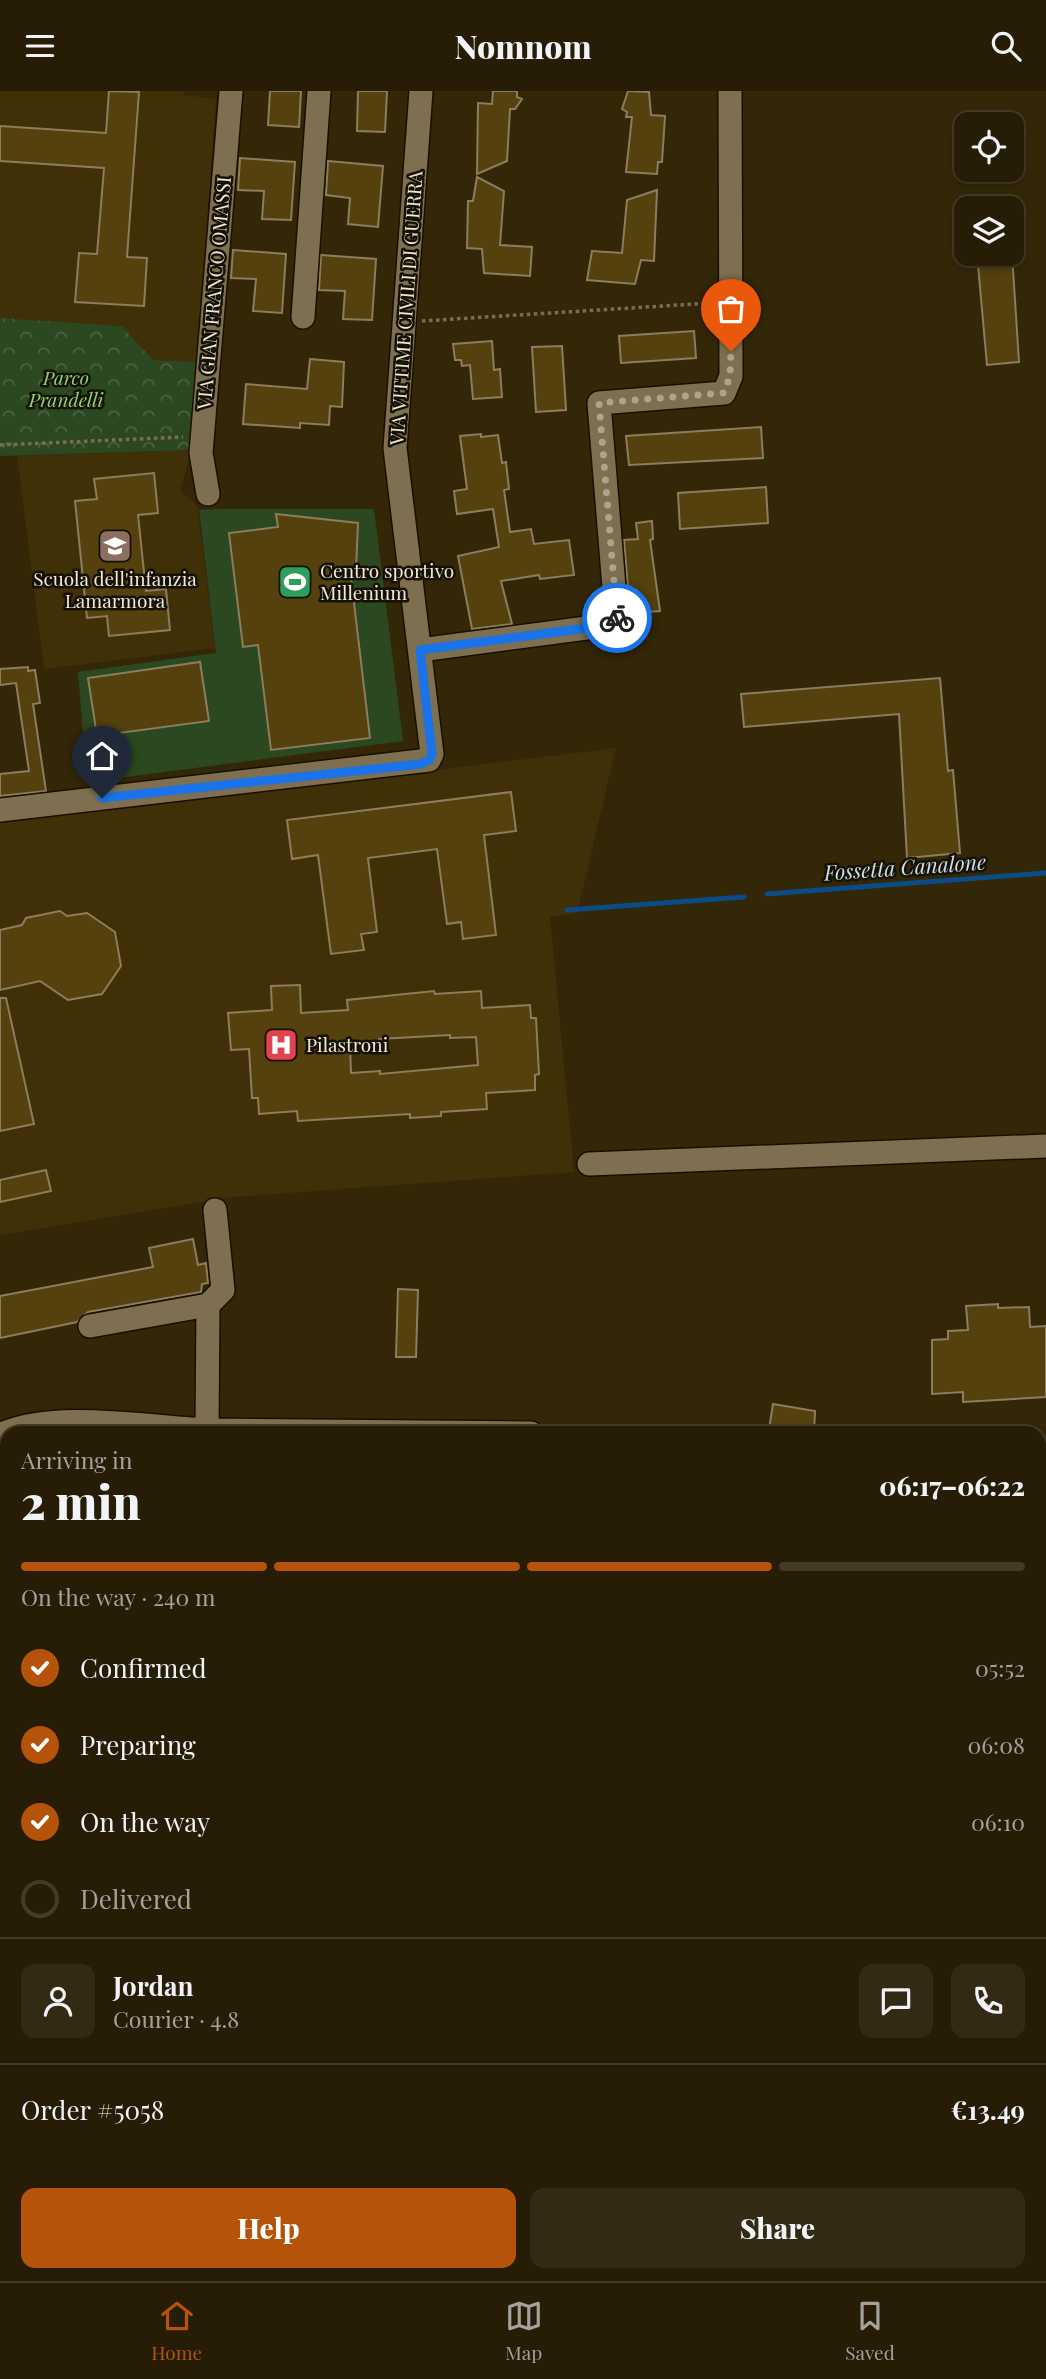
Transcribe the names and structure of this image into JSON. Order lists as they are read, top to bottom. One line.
{"streets":{"street":["VIA GIAN FRANCO OMASSI","VIA VITTIME CIVILI DI GUERRA"]},"water":["Fossetta Canalone"],"parks":["Parco Prandelli"],"places":{"school or university":["Scuola dell'infanzia Lamarmora"],"sports":["Centro sportivo Millenium"],"hospital":["Pilastroni"]},"page":{"header":"Nomnom","heading":["2 min","Arriving in","06:17–06:22"],"panel":["Jordan","Courier · 4.8","Order #5058","€13.49"],"bar":"On the way · 240 m","list":[["Confirmed","05:52"],["Preparing","06:08"],["On the way","06:10"],"Delivered"],"buttons":["Help","Share"],"tabs":["Home","Map","Saved"]}}
